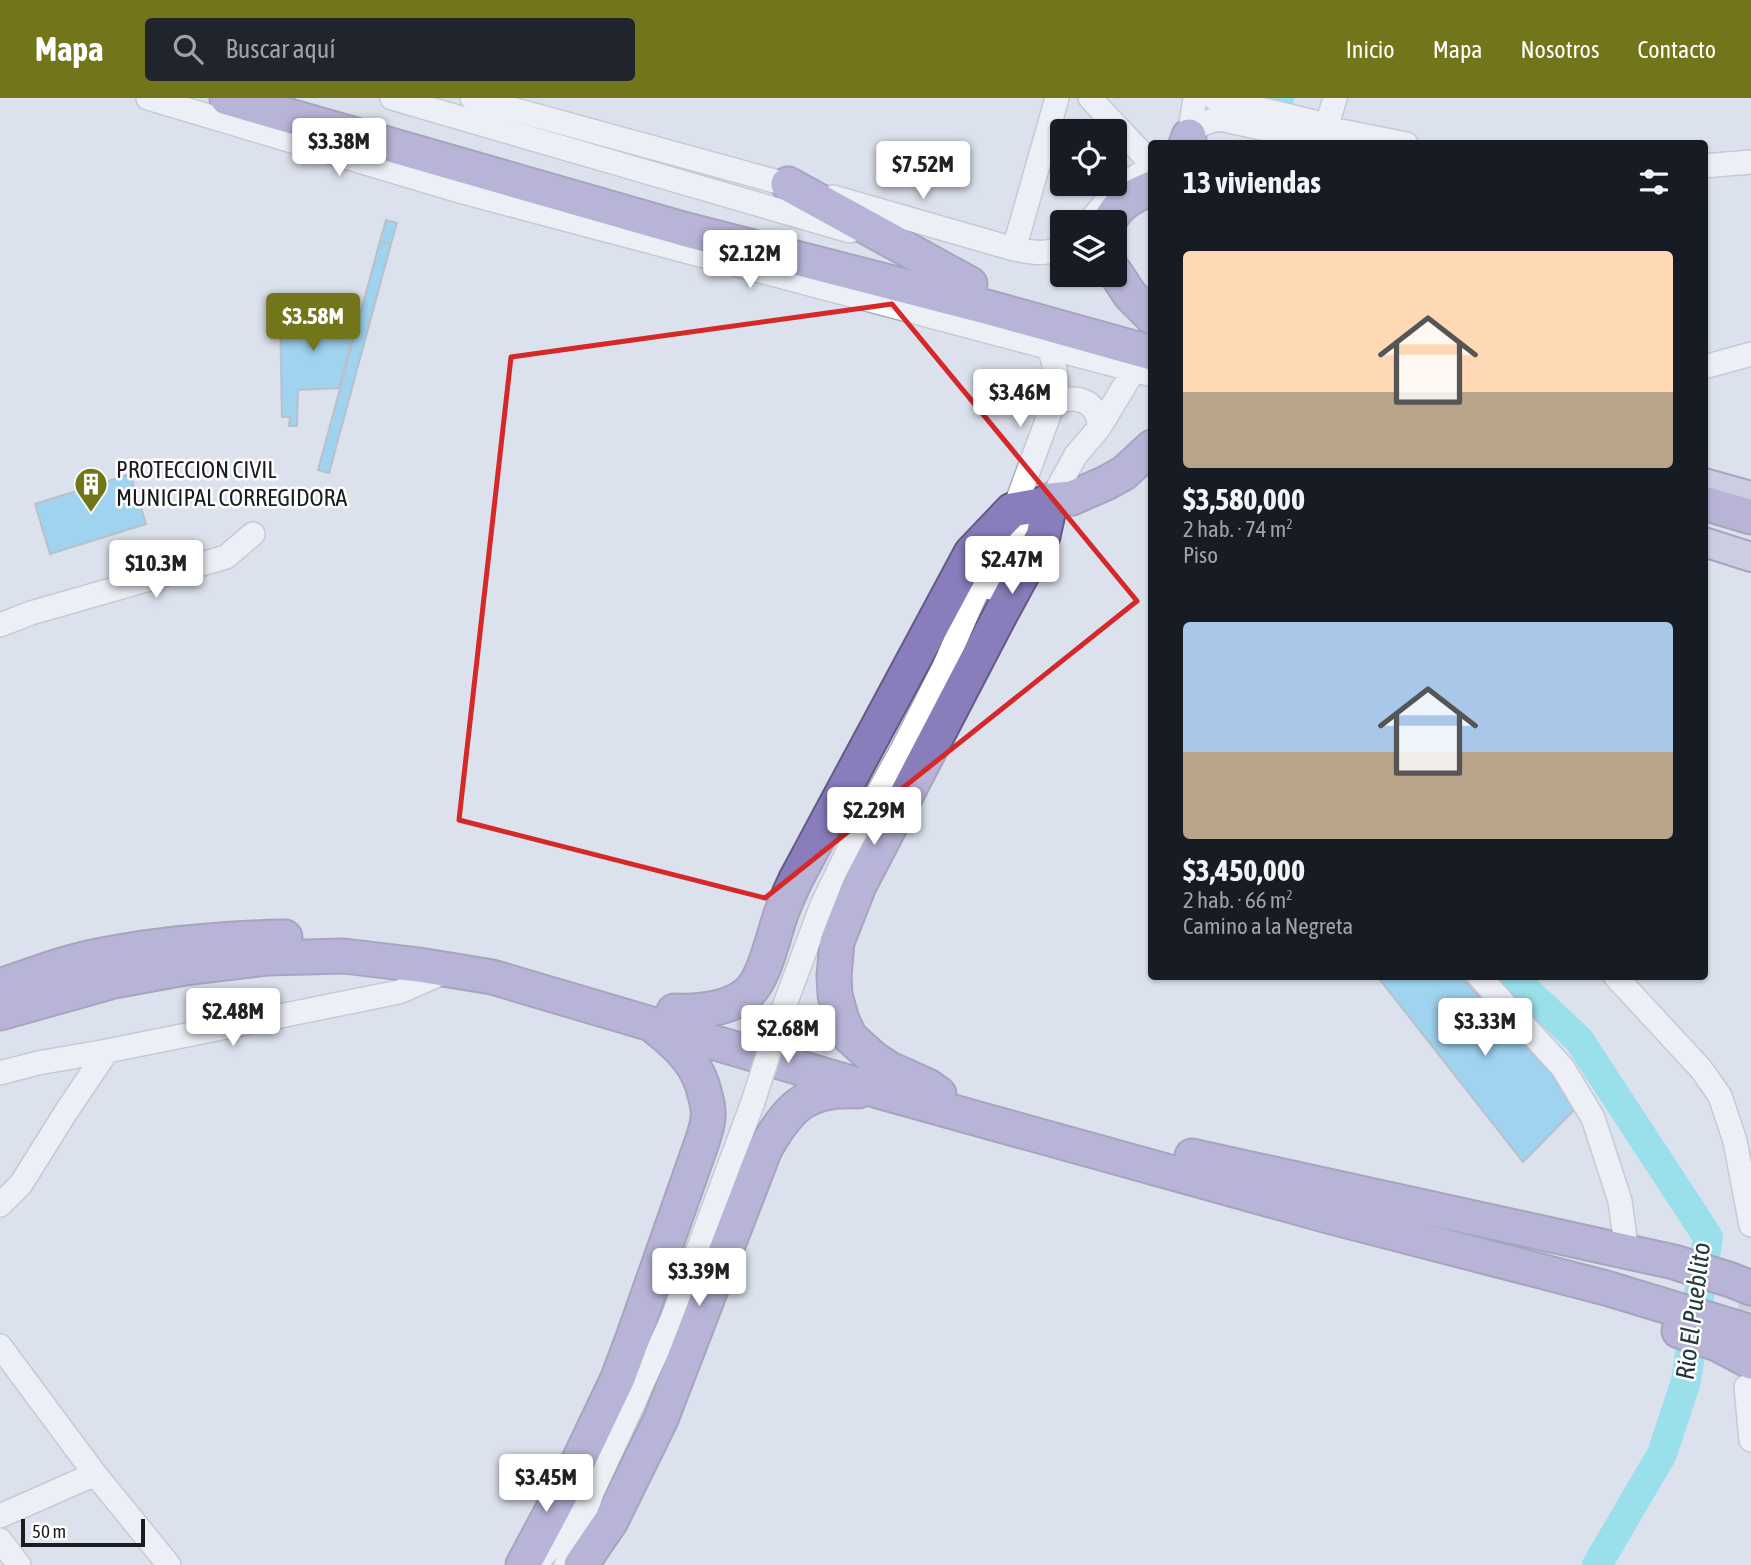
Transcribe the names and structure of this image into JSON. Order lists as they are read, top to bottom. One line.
{"water":["Rio El Pueblito"],"places":{"building":["PROTECCION CIVIL MUNICIPAL CORREGIDORA"]},"scale_bar":"50 m","page":{"header":"Mapa","search":"Buscar aquí","nav":["Inicio","Mapa","Nosotros","Contacto"],"price":["$3.38M","$7.52M","$2.12M","$3.58M","$3.46M","$2.47M","$10.3M","$2.29M","$2.48M","$3.33M","$2.68M","$3.39M","$3.45M"],"heading":"13 viviendas","list":[{"name":"$3,580,000","note":"2 hab. · 74 m² · Piso"},{"name":"$3,450,000","note":"2 hab. · 66 m² · Camino a la Negreta"}],"scale":"50 m"}}
